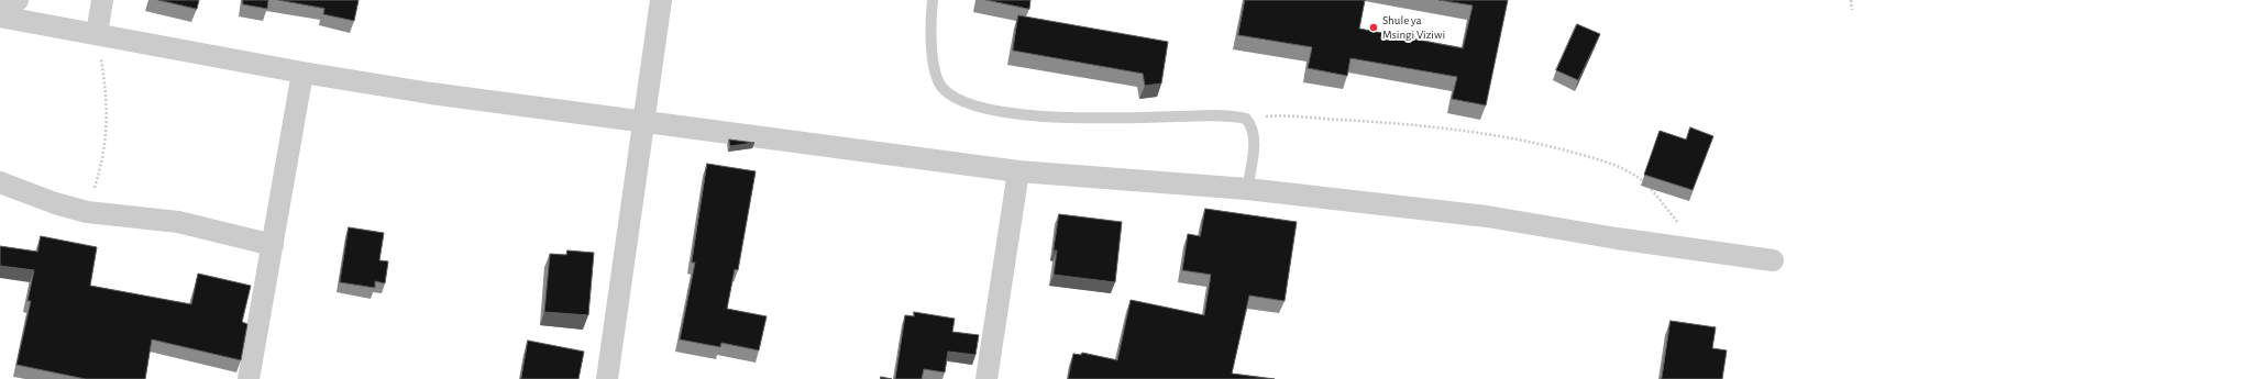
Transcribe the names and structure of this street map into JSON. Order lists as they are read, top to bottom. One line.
{"places":["Shule ya Msingi Viziwi"]}
